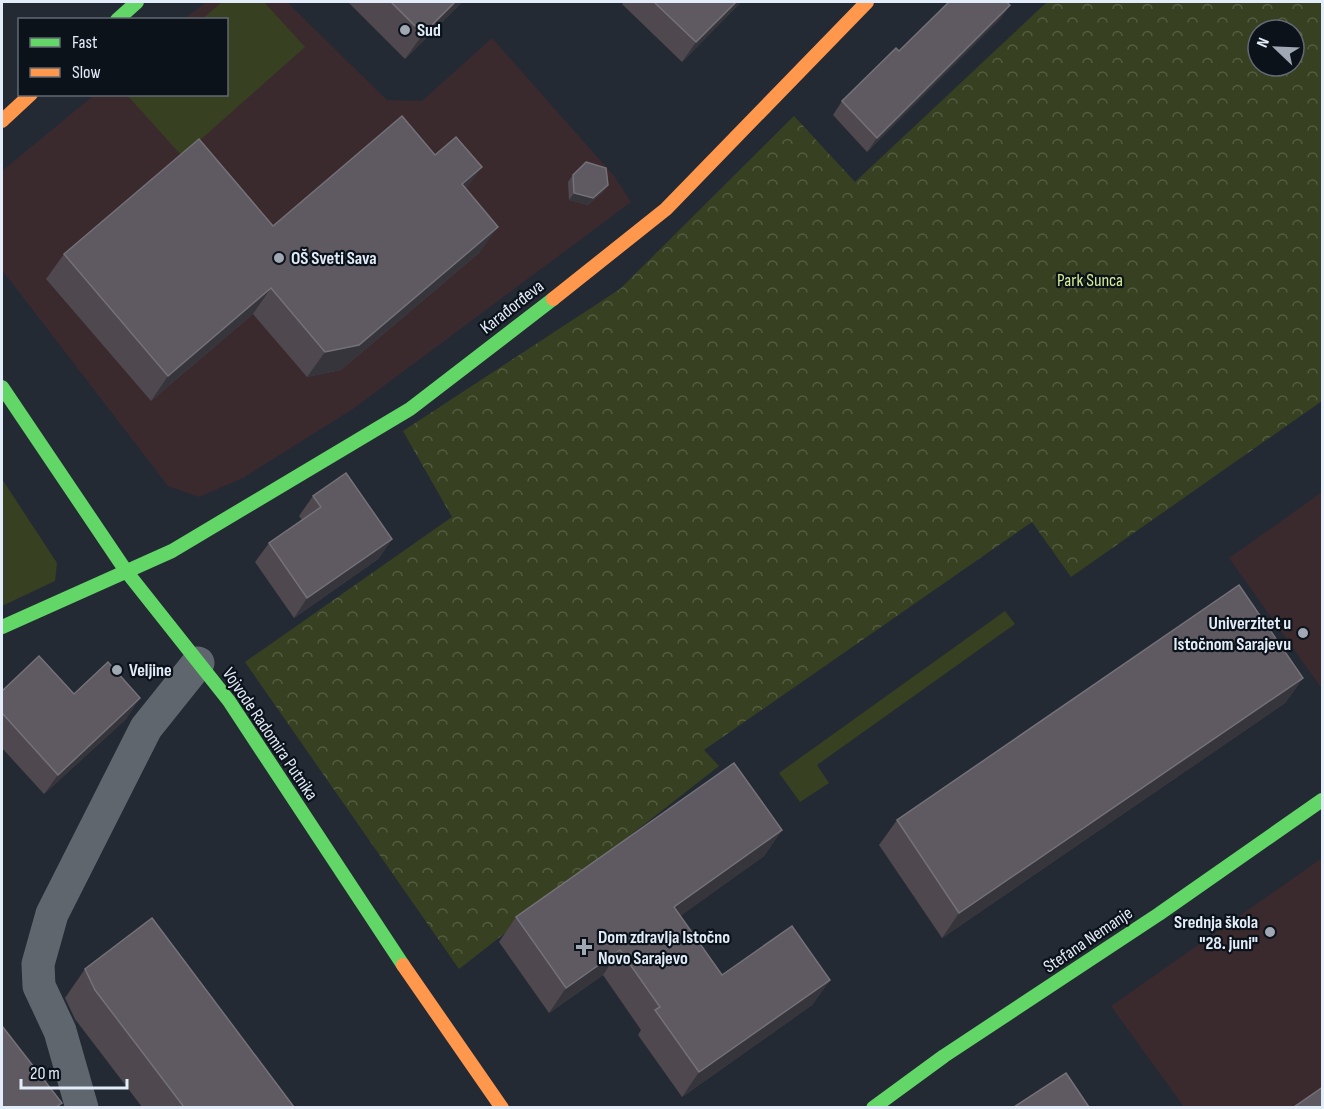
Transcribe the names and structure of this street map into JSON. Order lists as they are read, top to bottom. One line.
{"streets":{"main road":["Karađorđeva","Vojvode Radomira Putnika","Stefana Nemanje"]},"crossings":[["Karađorđeva","Vojvode Radomira Putnika"]],"parks":["Park Sunca"],"places":{"other":["Sud","OŠ Sveti Sava","Univerzitet u Istočnom Sarajevu","Veljine","Srednja škola \"28. juni\""],"health":["Dom zdravlja Istočno Novo Sarajevo"]},"legend":["Fast","Slow"],"scale_bar":"20 m","north":"top left"}
